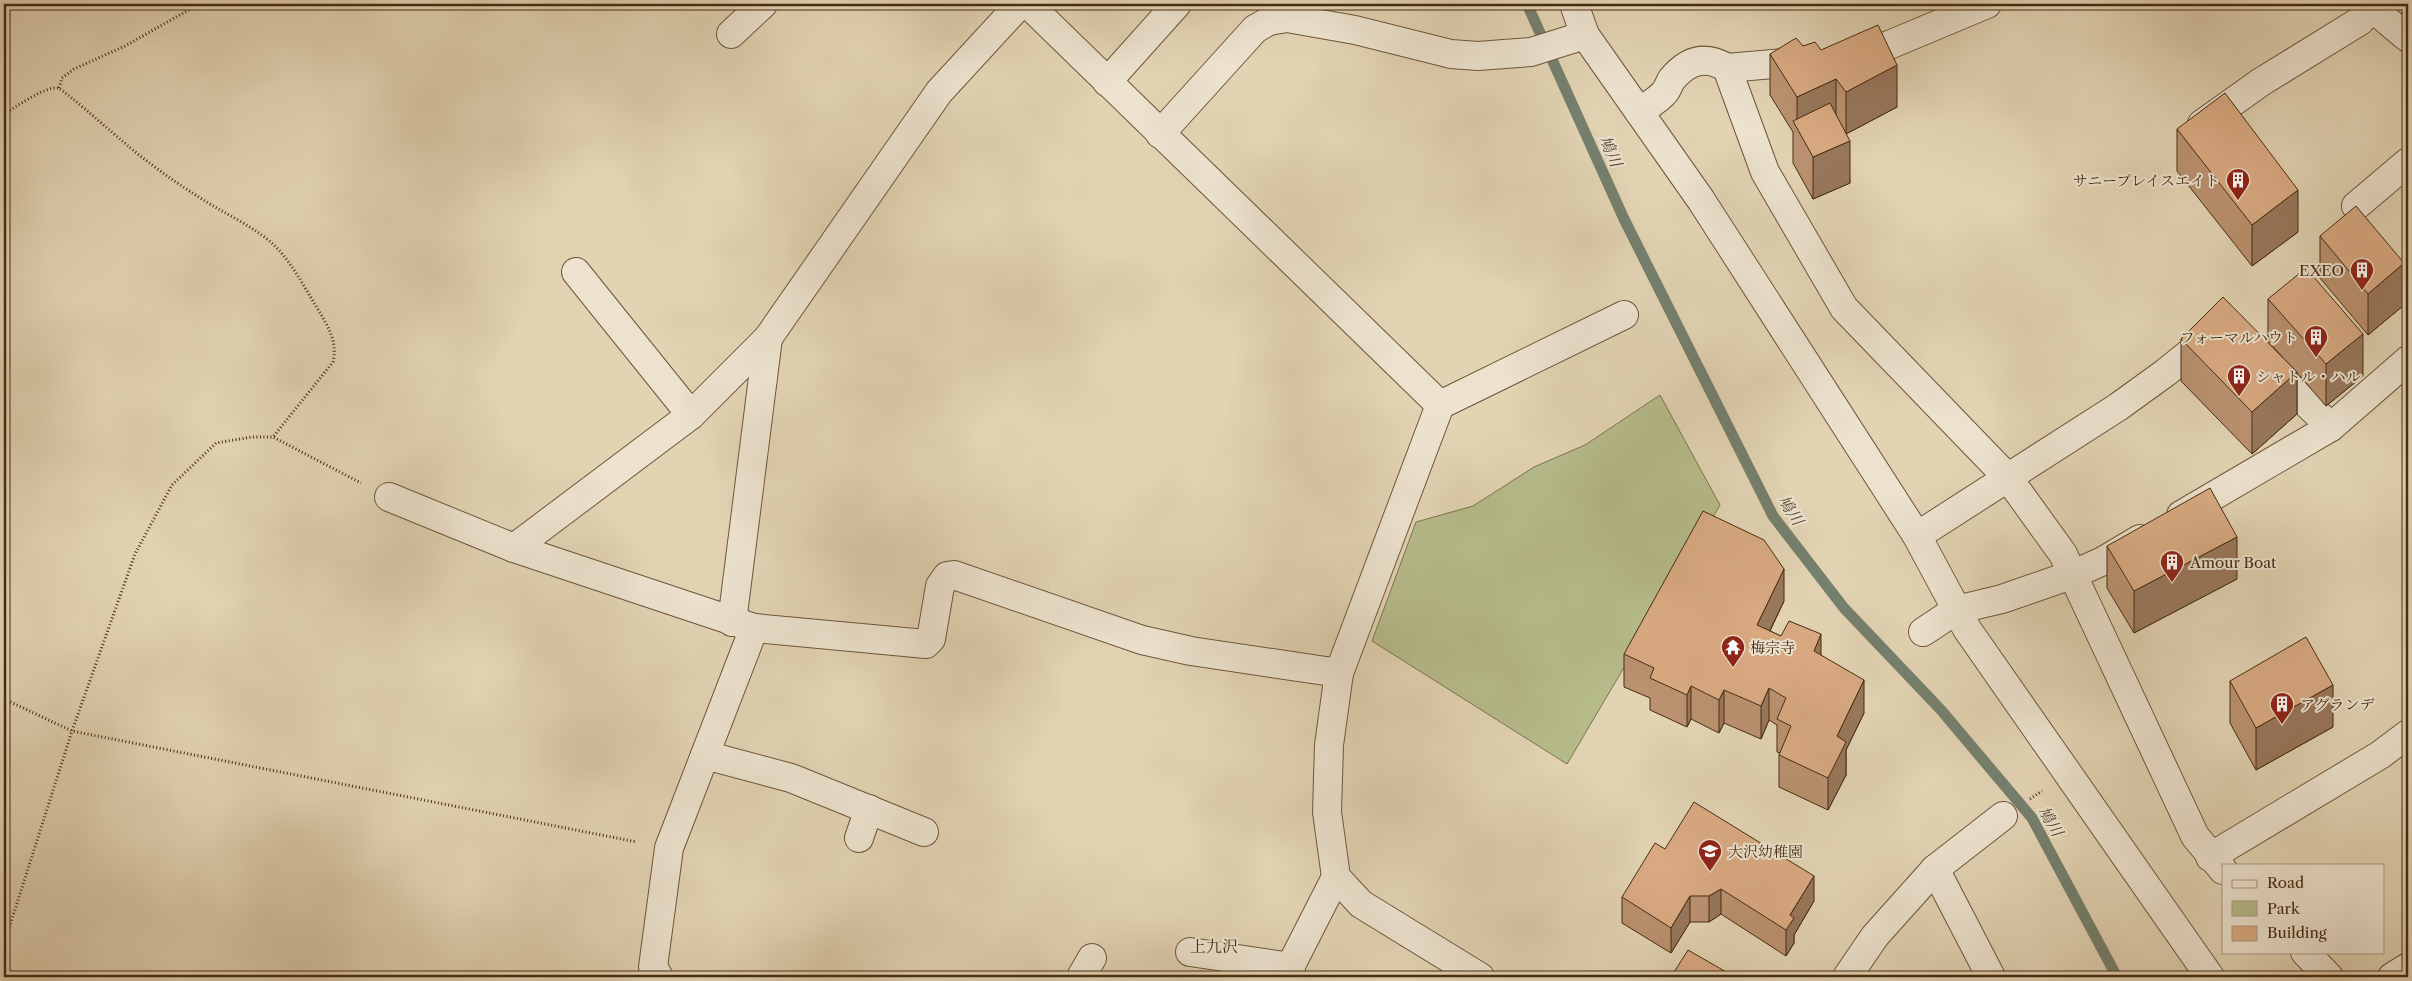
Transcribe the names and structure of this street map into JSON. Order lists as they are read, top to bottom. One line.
{"districts":["上九沢"],"water":["鳩川"],"places":{"building":["サニープレイスエイト","EXEO","フォーマルハウト","シャトル・ハル","Amour Boat","アグランデ"],"temple":["梅宗寺"],"school or university":["大沢幼稚園"]},"legend":["Road","Park","Building"]}
